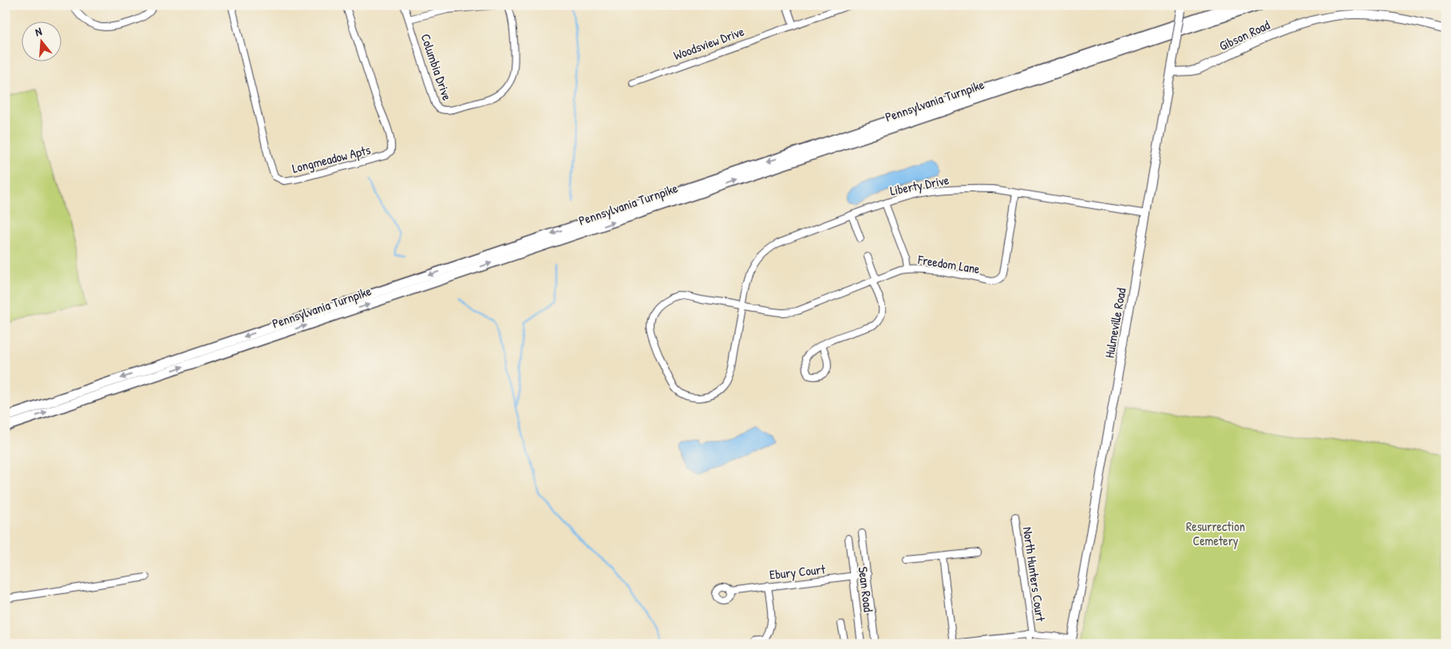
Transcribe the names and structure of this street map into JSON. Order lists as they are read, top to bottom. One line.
{"streets":{"highway":["Pennsylvania Turnpike"],"main road":["Gibson Road","Hulmeville Road"],"street":["Woodsview Drive","Columbia Drive","Longmeadow Apts","Liberty Drive","Freedom Lane","Ebury Court","North Hunters Court","Sean Road"]},"crossings":[["Gibson Road","Hulmeville Road"],["Liberty Drive","Freedom Lane"],["Liberty Drive","Hulmeville Road"],["Ebury Court","Sean Road"]],"parks":["Resurrection Cemetery"],"north":"top"}
